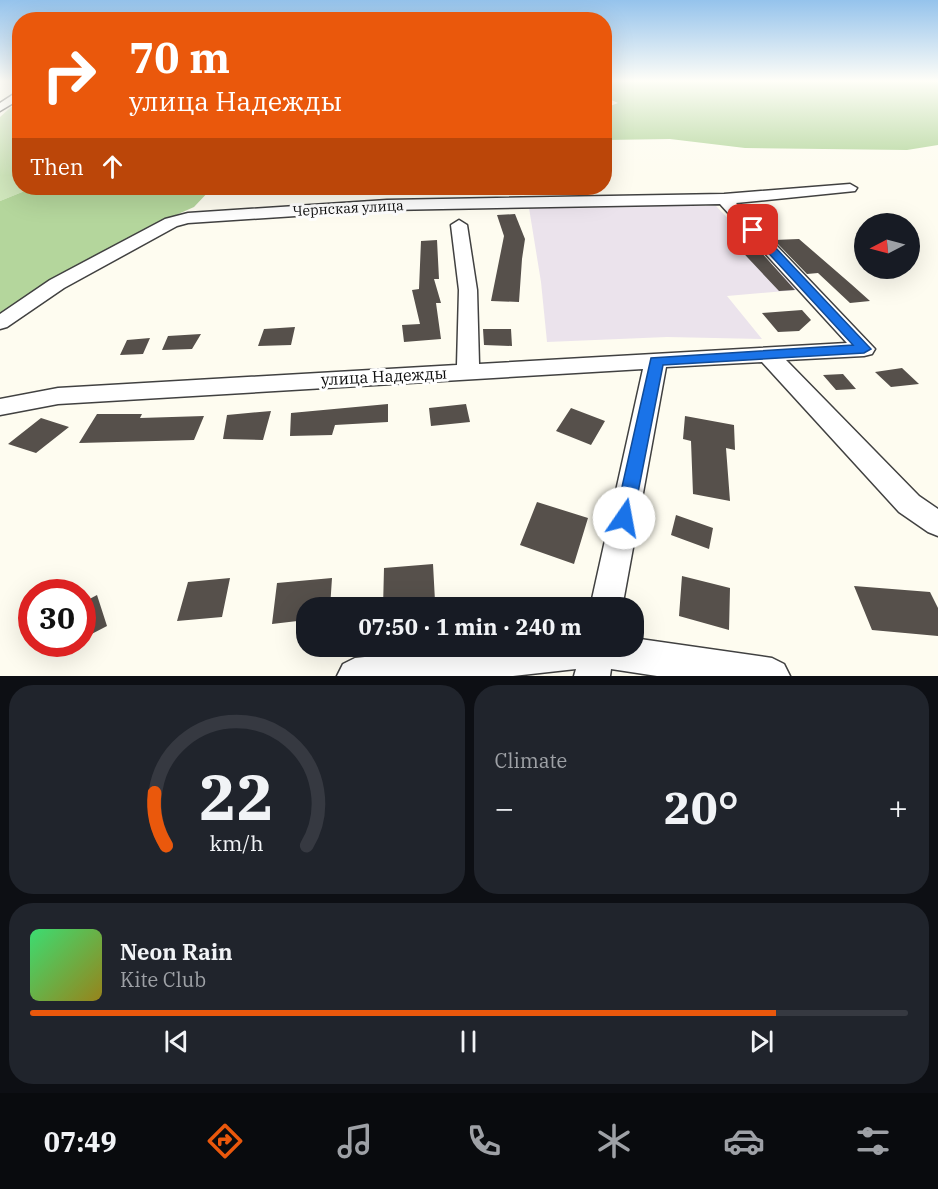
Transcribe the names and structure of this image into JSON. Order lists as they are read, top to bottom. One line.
{"streets":{"street":["Чернская улица","улица Надежды"]},"crossings":[["Чернская улица","улица Надежды"]],"north":"left","page":{"turn":["70 m","улица Надежды"],"then":"Then","limit":"30","trip":"07:50 · 1 min · 240 m","tile":"Climate","heat":["−","20°","+"],"song":["Neon Rain","Kite Club"],"tabs":"07:49","gauge":["22","km/h"]}}
